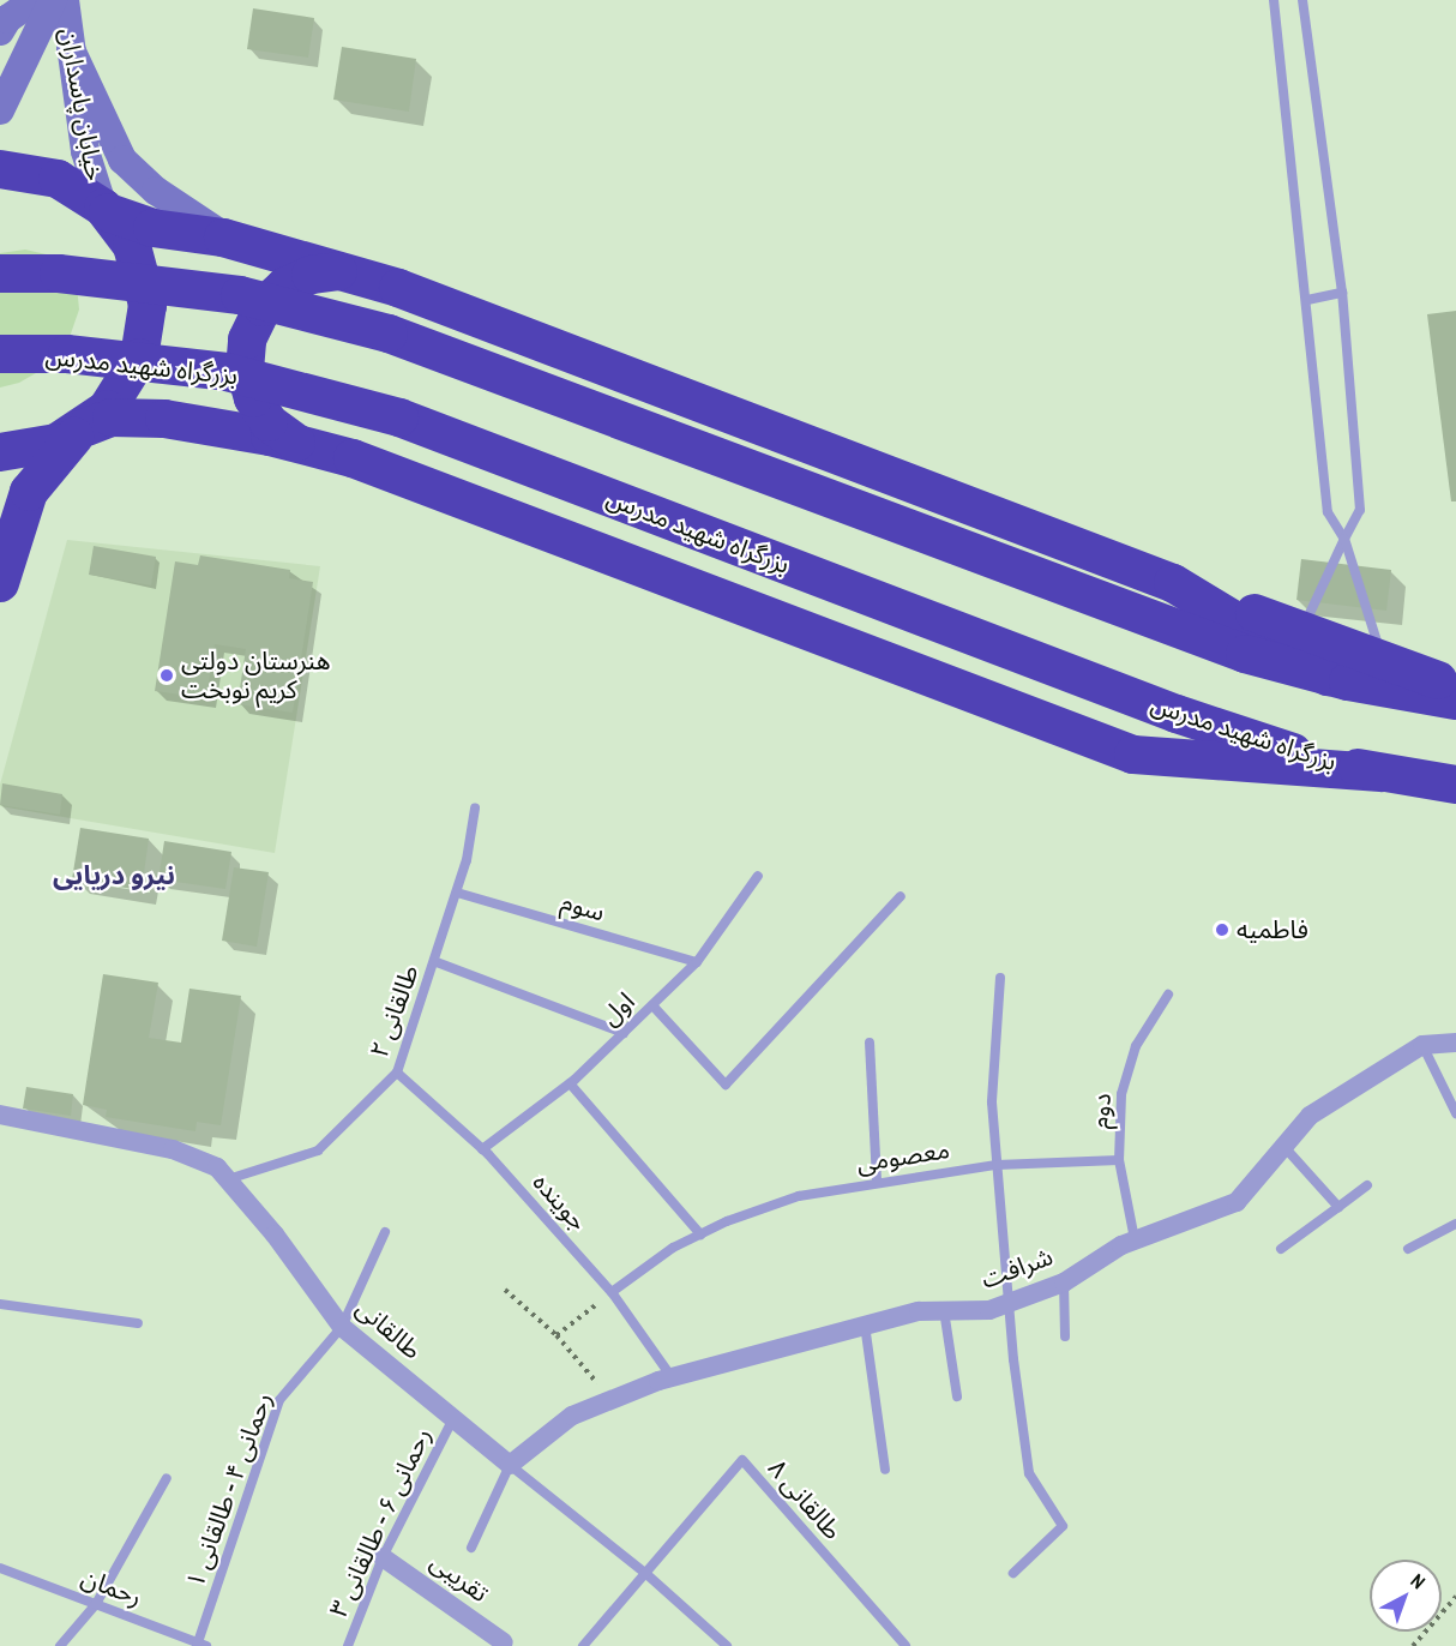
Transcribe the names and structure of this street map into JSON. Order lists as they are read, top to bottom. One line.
{"streets":{"highway":["بزرگراه شهید مدرس"],"main road":["خیابان پاسداران"],"street":["شرافت","طالقانی","تقریبی"],"lane":["سوم","اول","طالقانی ۲","دوم","معصومی","جوینده","رحمانی ۴ - طالقانی ۱","طالقانی ۸","رحمانی ۶ - طالقانی ۳","رحمان"]},"crossings":[["سوم","اول"],["سوم","طالقانی ۲"],["اول","جوینده"],["طالقانی ۲","جوینده"],["طالقانی ۲","طالقانی"],["دوم","معصومی"],["دوم","شرافت"],["معصومی","جوینده"],["جوینده","شرافت"],["شرافت","طالقانی"],["طالقانی","رحمانی ۴ - طالقانی ۱"],["طالقانی","طالقانی ۸"],["طالقانی","رحمانی ۶ - طالقانی ۳"],["رحمانی ۴ - طالقانی ۱","رحمان"],["رحمانی ۶ - طالقانی ۳","تقریبی"]],"districts":["نیرو دریایی"],"places":["هنرستان دولتی کریم نوبخت","فاطمیه"],"north":"top right"}
